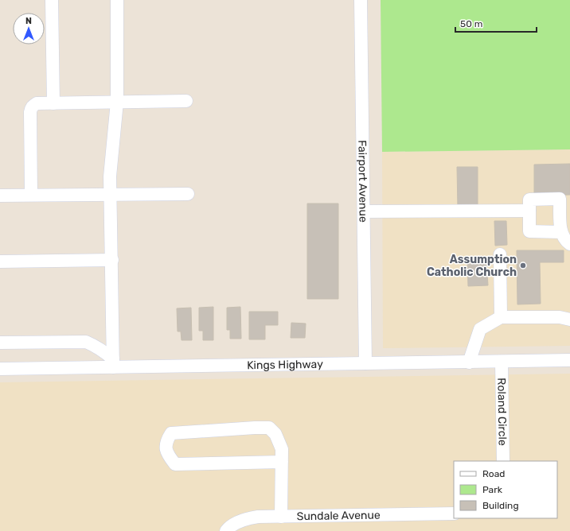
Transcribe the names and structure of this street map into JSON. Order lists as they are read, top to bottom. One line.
{"streets":{"street":["Fairport Avenue","Kings Highway","Roland Circle","Sundale Avenue"]},"crossings":[["Fairport Avenue","Kings Highway"],["Kings Highway","Roland Circle"]],"places":["Assumption Catholic Church"],"legend":["Road","Park","Building"],"scale_bar":"50 m","north":"top"}
